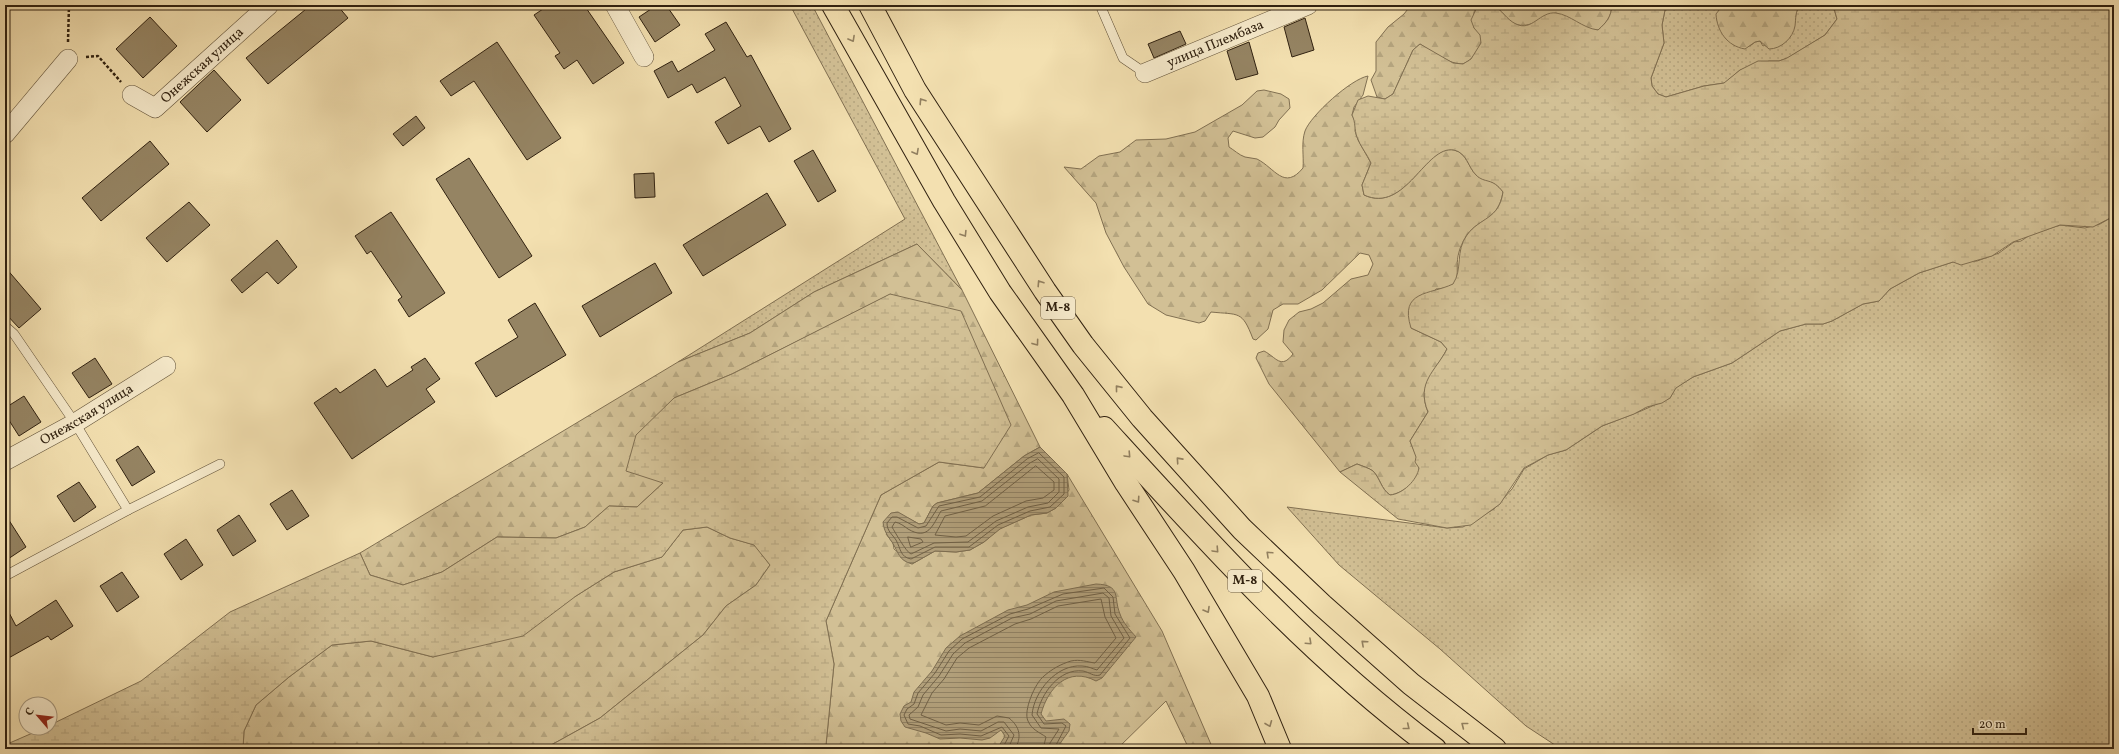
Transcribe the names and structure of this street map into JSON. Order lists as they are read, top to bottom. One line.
{"streets":{"main road":["М-8"],"street":["улица Плембаза","Онежская улица"]},"scale_bar":"20 m","north":"top left"}
